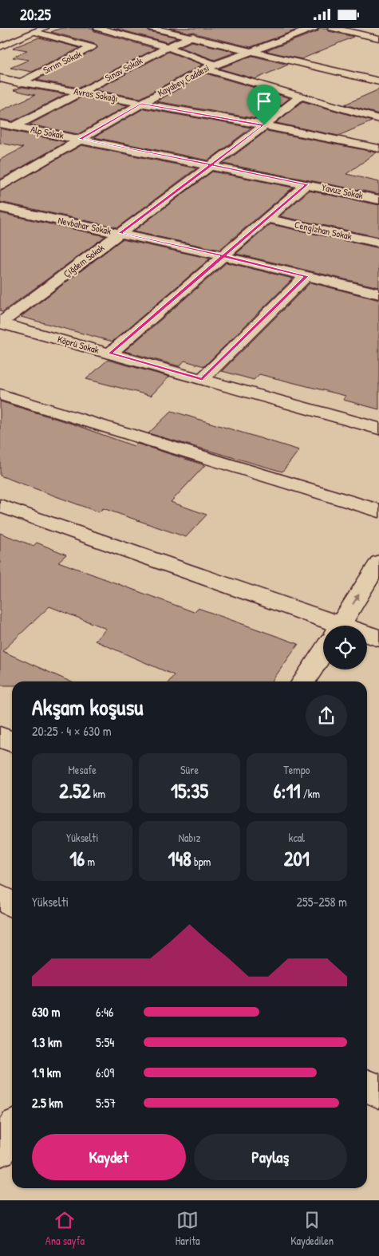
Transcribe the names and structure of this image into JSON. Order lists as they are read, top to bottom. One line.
{"streets":{"street":["Sırım Sokak","Sınav Sokak","Kayabey Caddesi","Avras Sokağı","Alp Sokak","Yavuz Sokak","Nevbahar Sokak","Cengizhan Sokak","Çiğdem Sokak","Köprü Sokak"]},"crossings":[["Sırım Sokak","Avras Sokağı"],["Sınav Sokak","Avras Sokağı"],["Sınav Sokak","Alp Sokak"],["Kayabey Caddesi","Avras Sokağı"],["Kayabey Caddesi","Alp Sokak"],["Avras Sokağı","Çiğdem Sokak"],["Alp Sokak","Yavuz Sokak"],["Alp Sokak","Çiğdem Sokak"],["Yavuz Sokak","Çiğdem Sokak"],["Nevbahar Sokak","Çiğdem Sokak"],["Çiğdem Sokak","Köprü Sokak"]],"page":{"status":"20:25","heading":["Akşam koşusu","20:25 · 4 × 630 m"],"stats":[["Mesafe","2.52 km"],["Süre","15:35"],["Tempo","6:11 /km"],["Yükselti","16 m"],["Nabız","148 bpm"],["kcal","201"]],"chart":["Yükselti","255–258 m"],"list":[{"name":"630 m","note":"6:46"},{"name":"1.3 km","note":"5:54"},{"name":"1.9 km","note":"6:09"},{"name":"2.5 km","note":"5:57"}],"buttons":["Kaydet","Paylaş"],"tabs":["Ana sayfa","Harita","Kaydedilen"]}}
